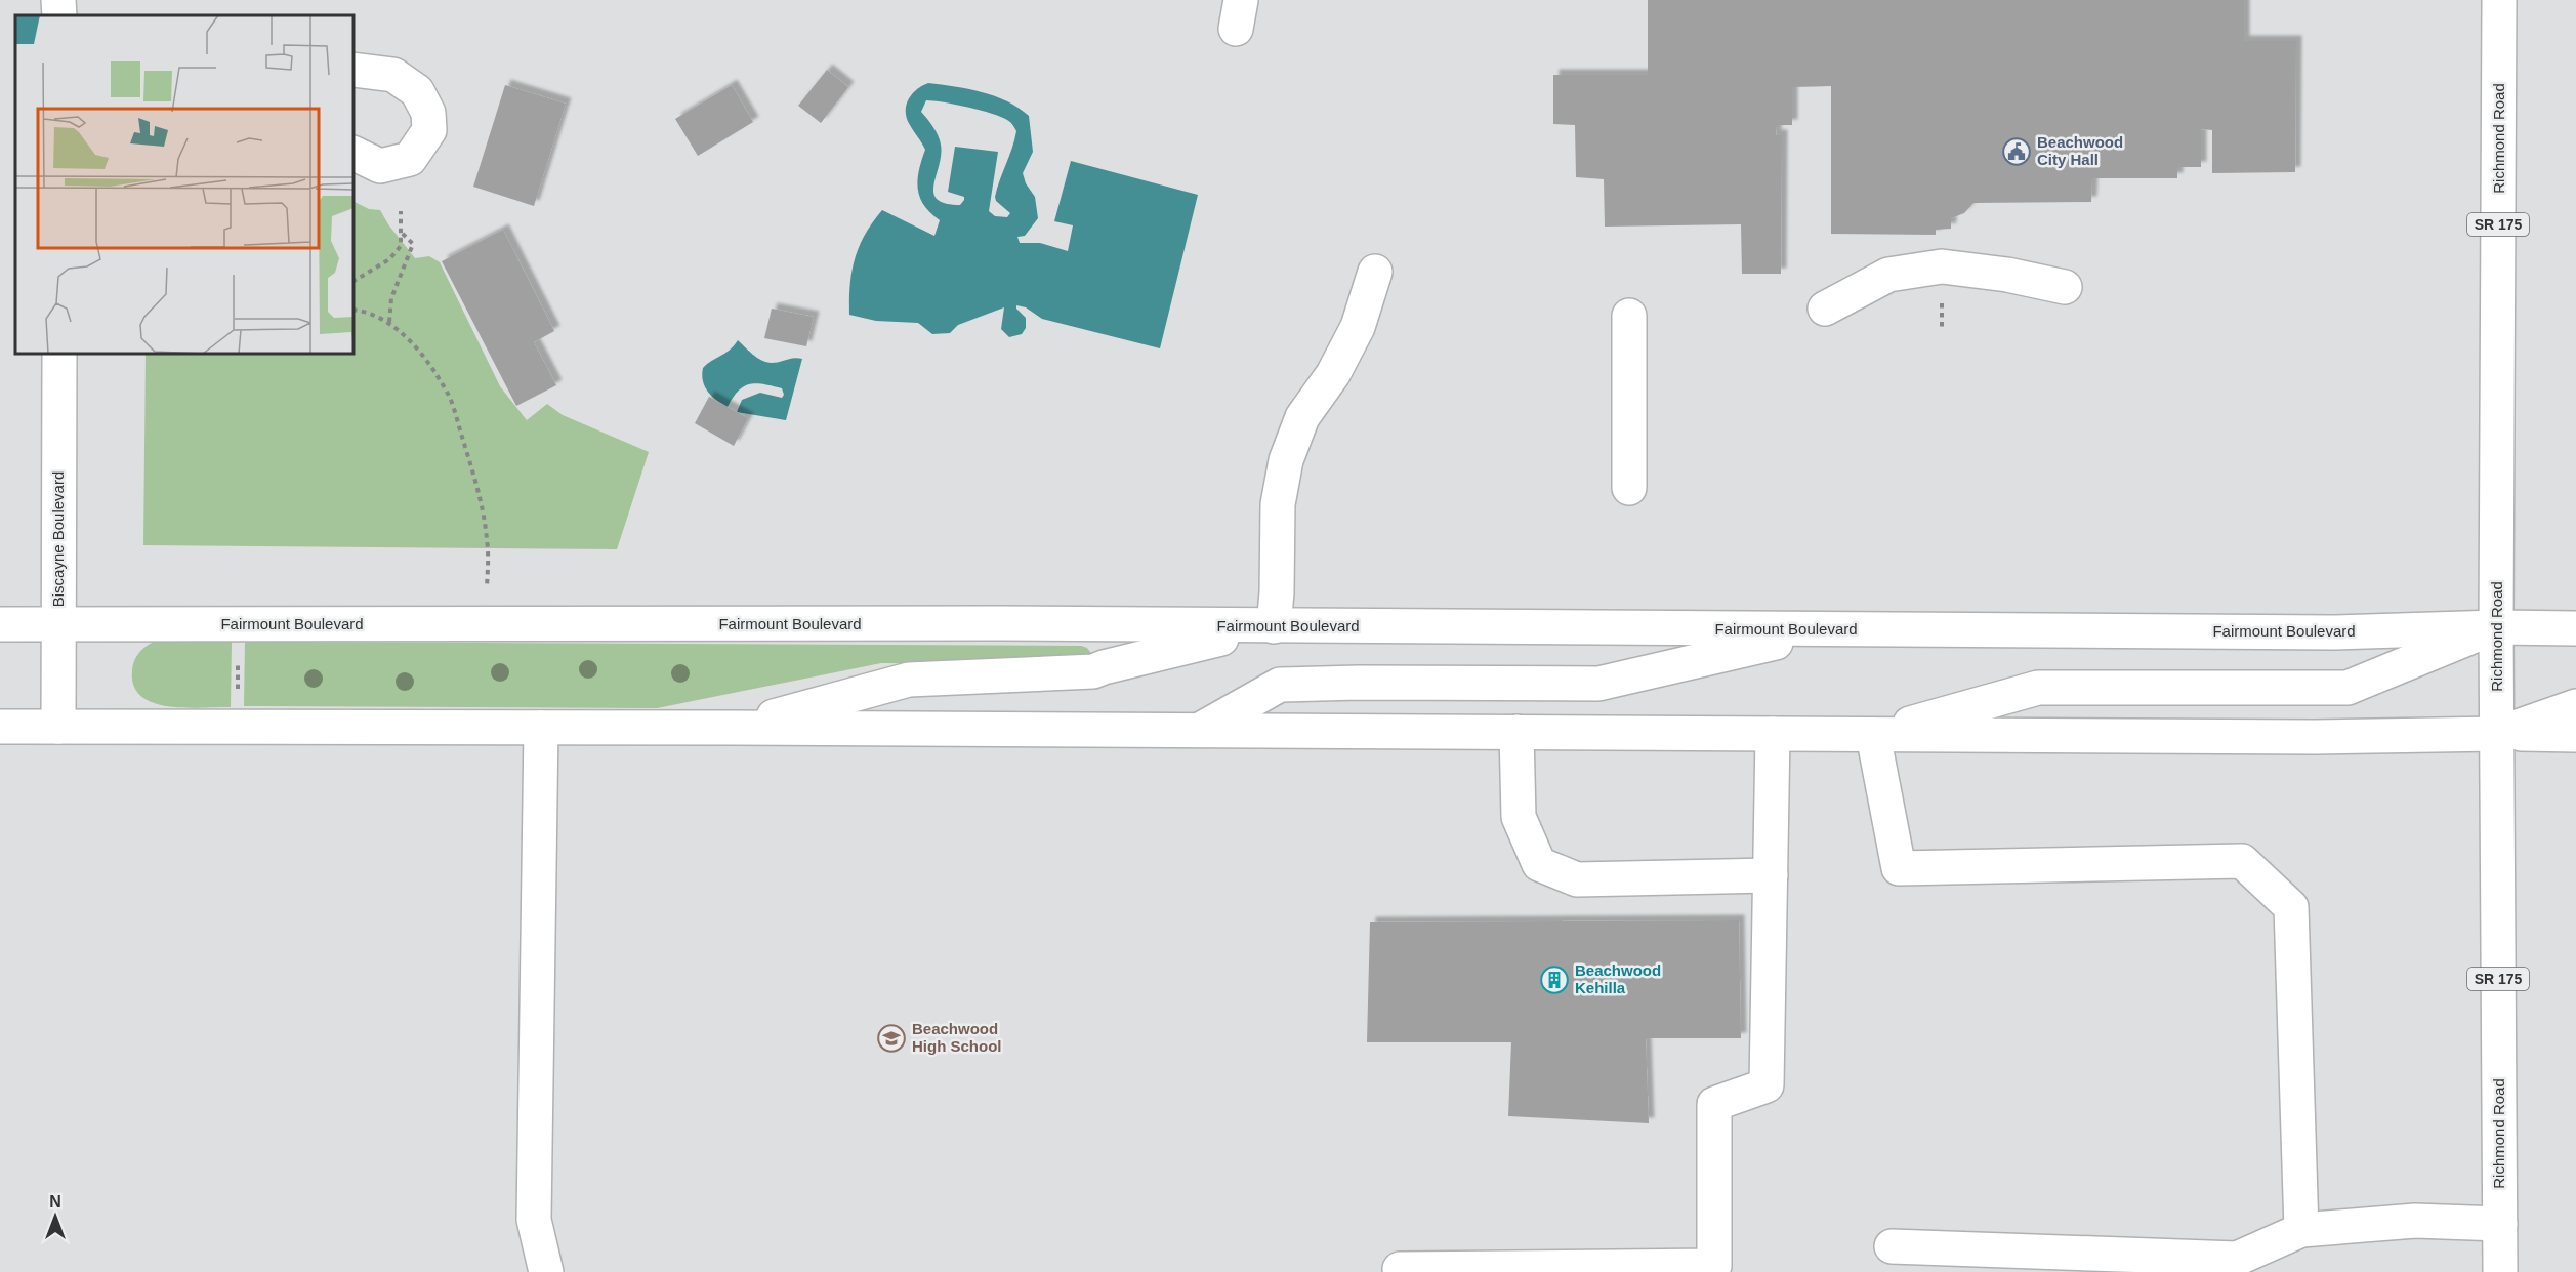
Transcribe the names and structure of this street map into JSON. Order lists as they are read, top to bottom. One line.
{"streets":{"main road":["Richmond Road","SR 175","Biscayne Boulevard","Fairmount Boulevard"]},"crossings":[["Richmond Road","Fairmount Boulevard"],["Biscayne Boulevard","Fairmount Boulevard"]],"places":{"public building":["Beachwood City Hall"],"building":["Beachwood Kehilla"],"school or university":["Beachwood High School"]},"north":"top"}
